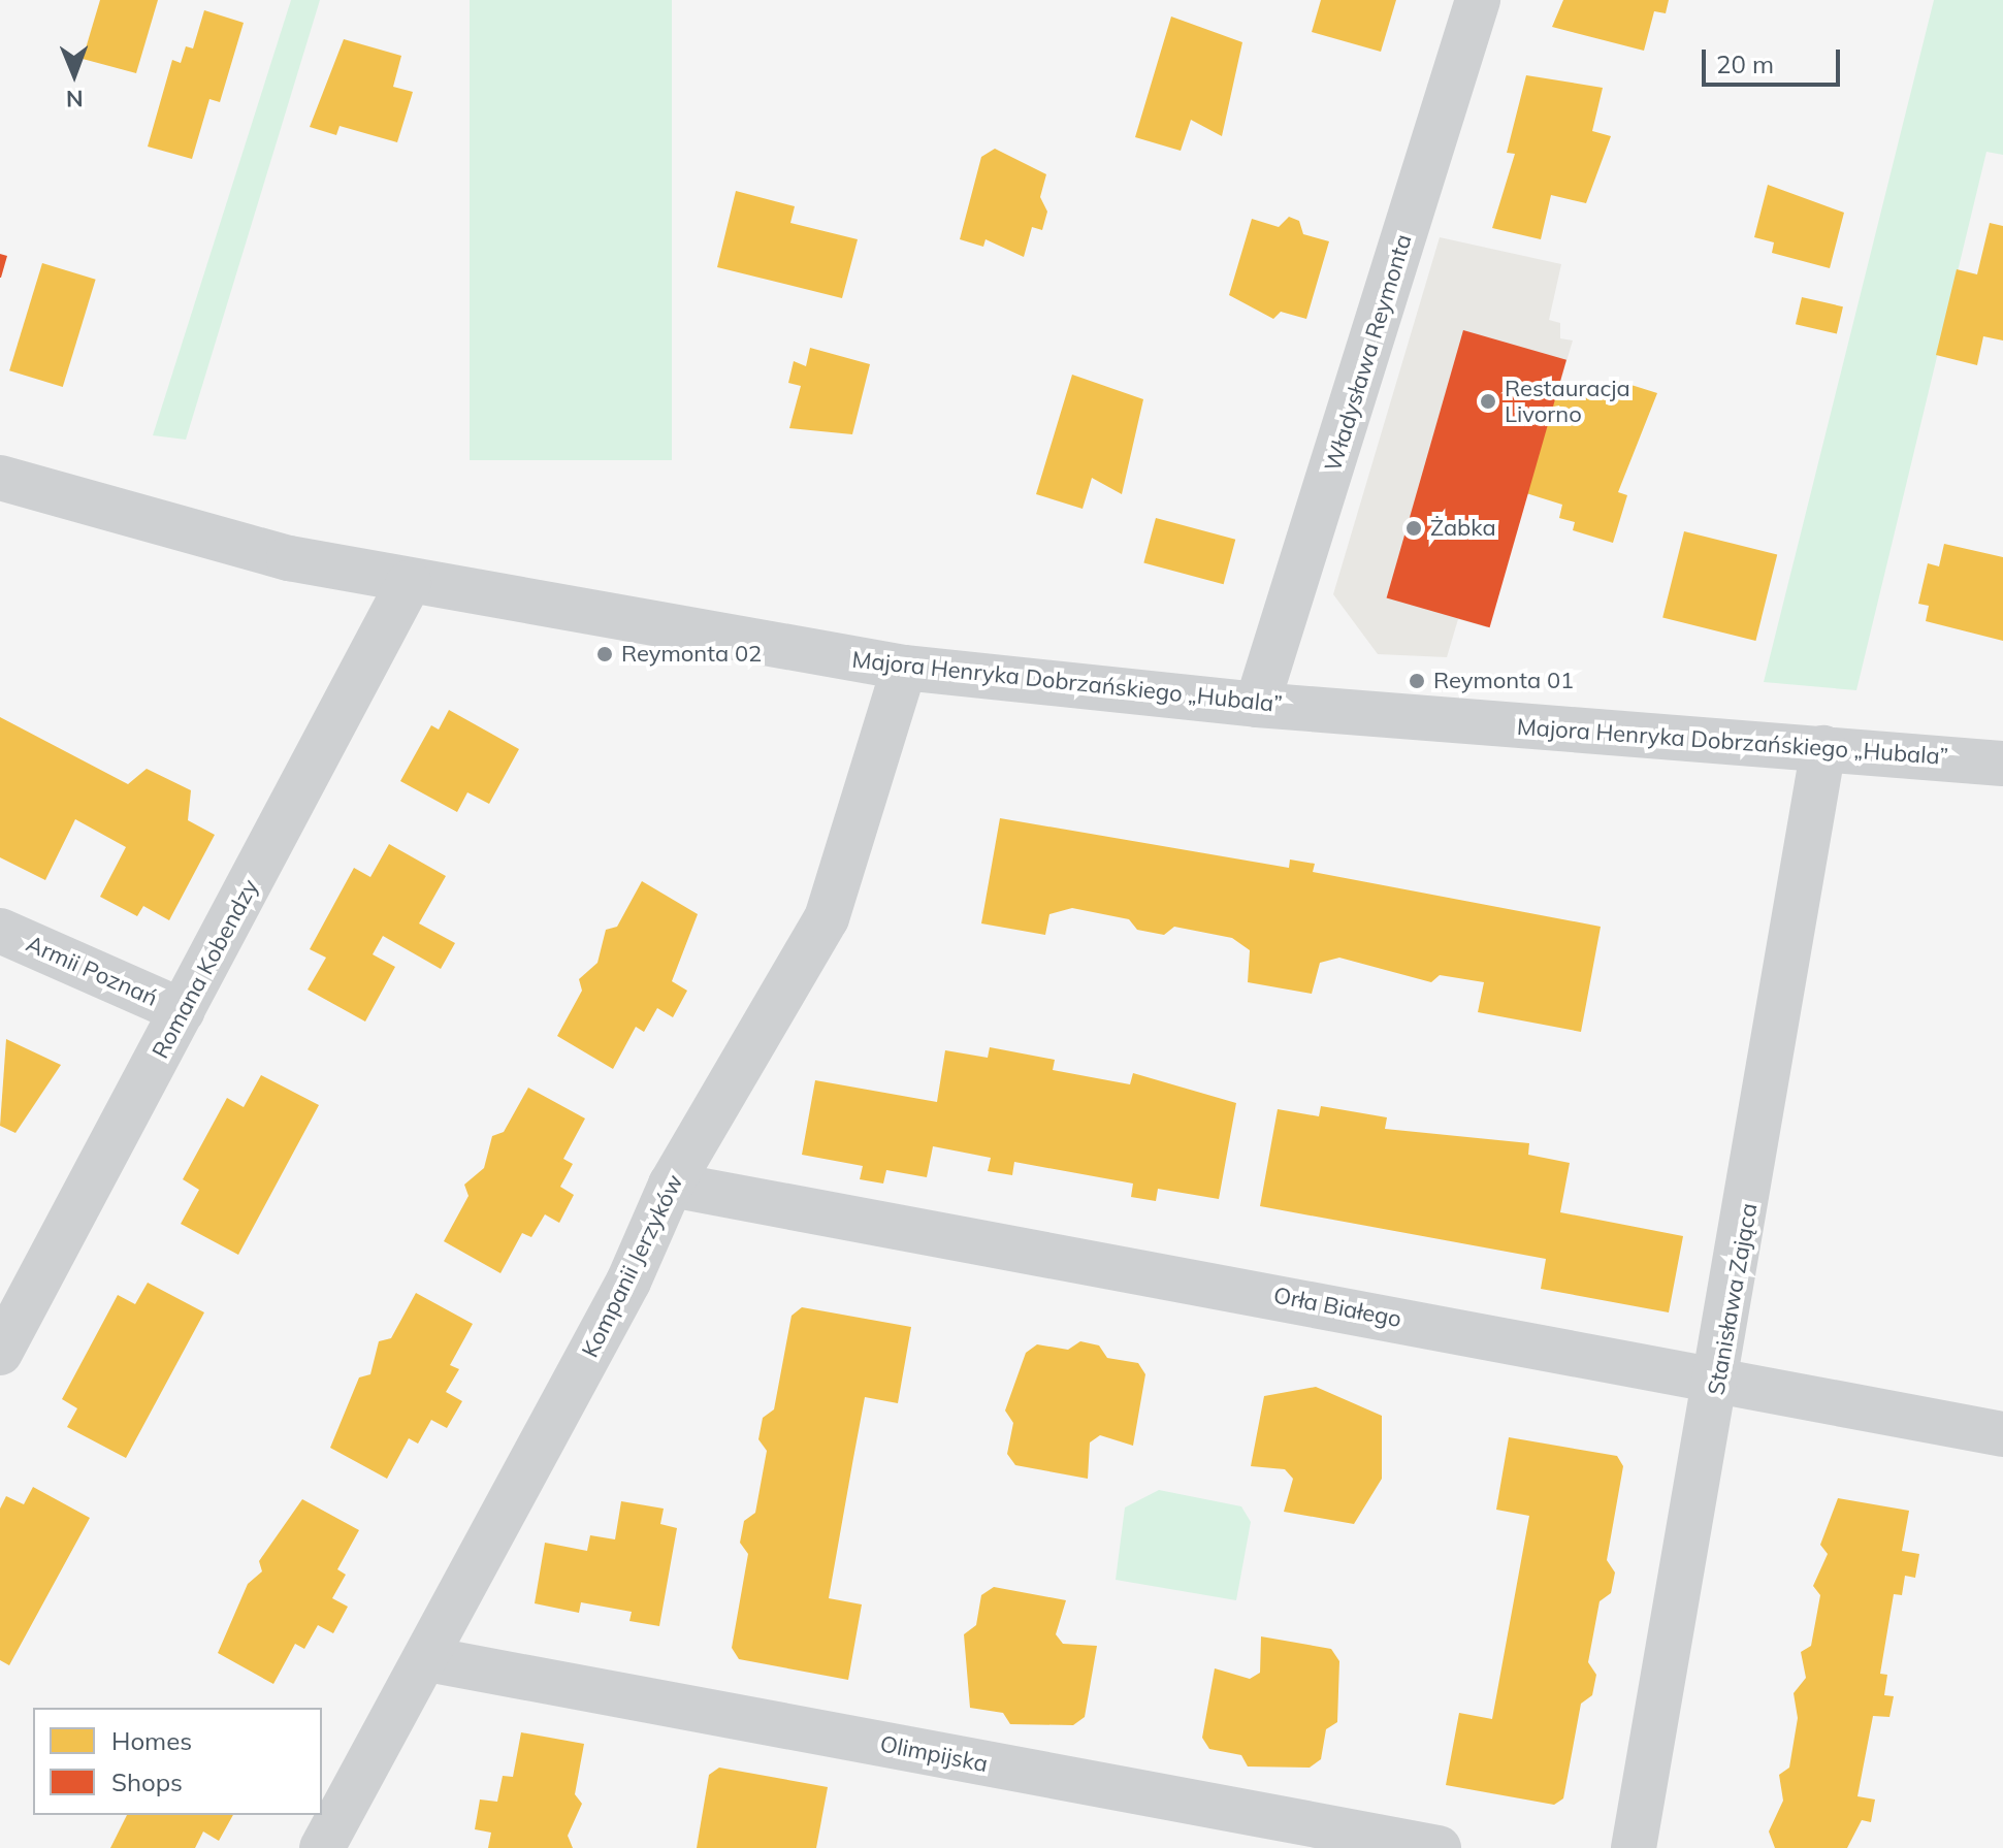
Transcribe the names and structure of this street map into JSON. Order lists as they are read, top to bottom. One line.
{"streets":{"street":["Władysława Reymonta","Majora Henryka Dobrzańskiego „Hubala”","Romana Kobendzy","Armii Poznań","Kompanii Jerzyków","Stanisława Zająca","Orła Białego","Olimpijska"]},"crossings":[["Władysława Reymonta","Majora Henryka Dobrzańskiego „Hubala”"],["Majora Henryka Dobrzańskiego „Hubala”","Romana Kobendzy"],["Majora Henryka Dobrzańskiego „Hubala”","Kompanii Jerzyków"],["Majora Henryka Dobrzańskiego „Hubala”","Stanisława Zająca"],["Romana Kobendzy","Armii Poznań"],["Kompanii Jerzyków","Orła Białego"],["Kompanii Jerzyków","Olimpijska"],["Stanisława Zająca","Orła Białego"]],"places":["Restauracja Livorno","Żabka","Reymonta 02","Reymonta 01"],"legend":["Homes","Shops"],"scale_bar":"20 m","north":"bottom"}
